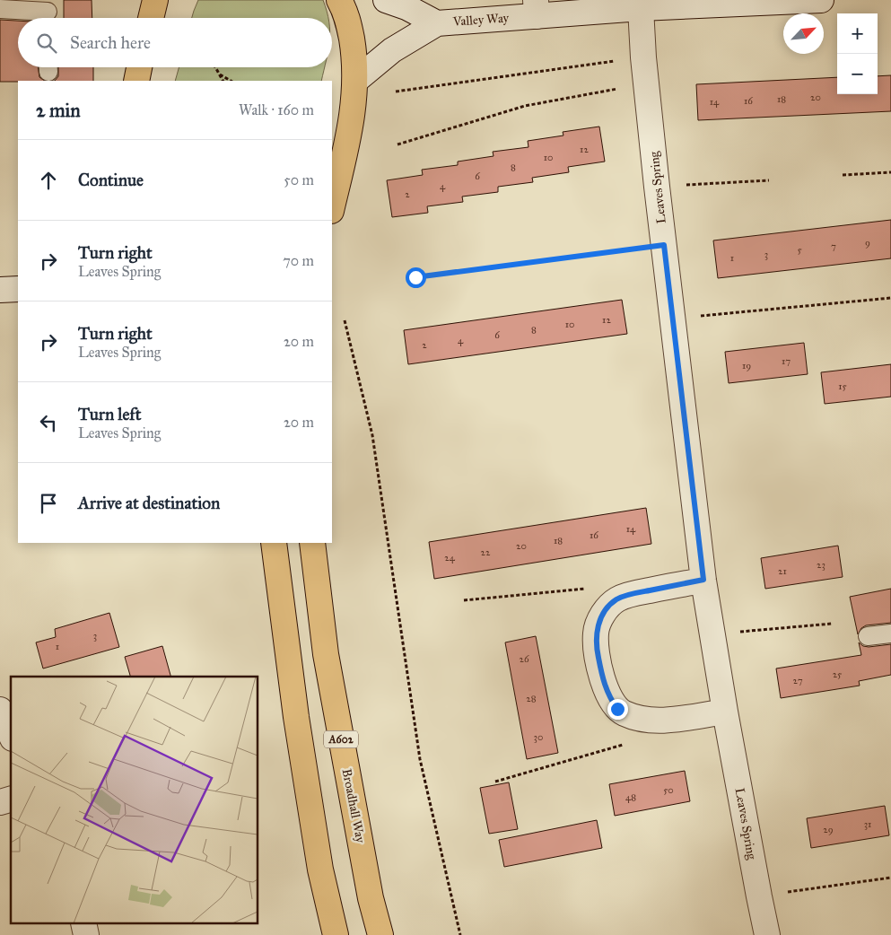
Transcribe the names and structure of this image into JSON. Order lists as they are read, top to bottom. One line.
{"streets":{"highway":["A602","Broadhall Way"],"street":["Valley Way","Leaves Spring"]},"crossings":[["Valley Way","Leaves Spring"]],"house_numbers":["20","18","16","14","12","10","8","6","4","2","9","7","5","3","1","12","10","8","6","4","2","17","19","15","14","16","18","20","22","24","23","21","3","1","26","25","27","28","30","50","48","31","29"],"north":"top right","page":{"map_buttons":["+","−"],"search":"Search here","heading":["2 min","Walk · 160 m"],"list":[["Continue","50 m"],["Turn right","Leaves Spring","70 m"],["Turn right","Leaves Spring","20 m"],["Turn left","Leaves Spring","20 m"],"Arrive at destination"]}}
